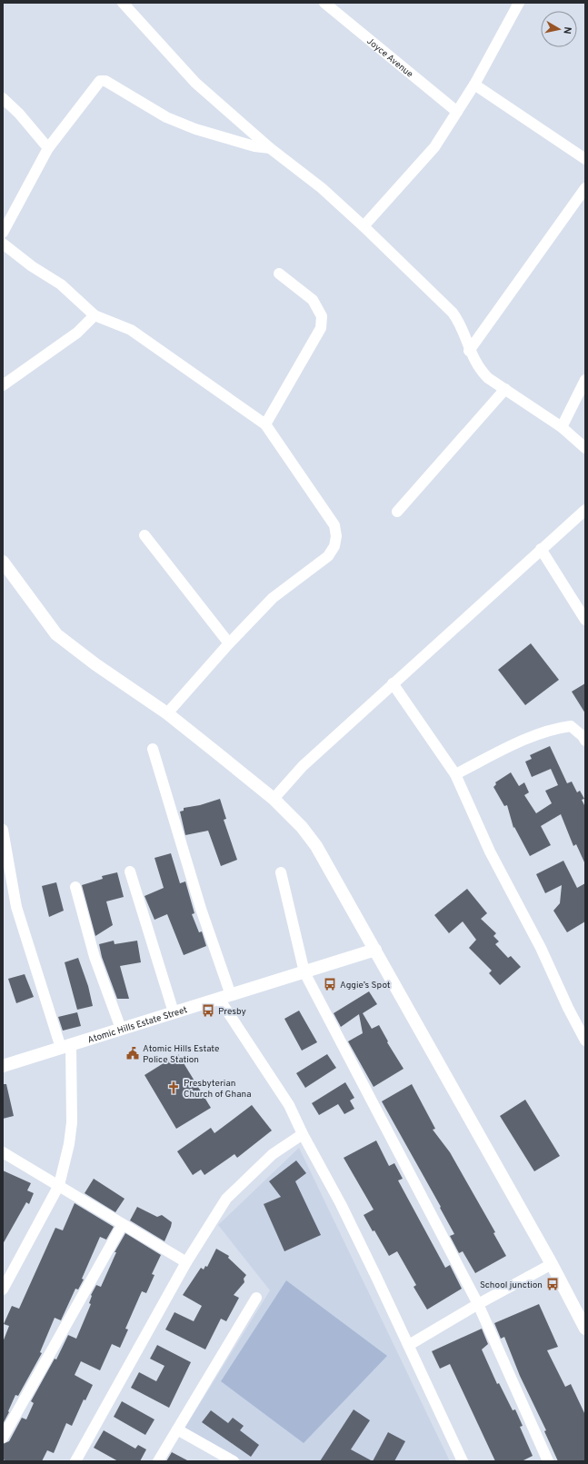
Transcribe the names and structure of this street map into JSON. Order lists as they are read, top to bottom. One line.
{"streets":{"street":["Joyce Avenue","Atomic Hills Estate Street"]},"places":{"bus stop":["Aggie’s Spot","Presby","School junction"],"public building":["Atomic Hills Estate Police Station"],"church":["Presbyterian Church of Ghana"]},"north":"right"}
